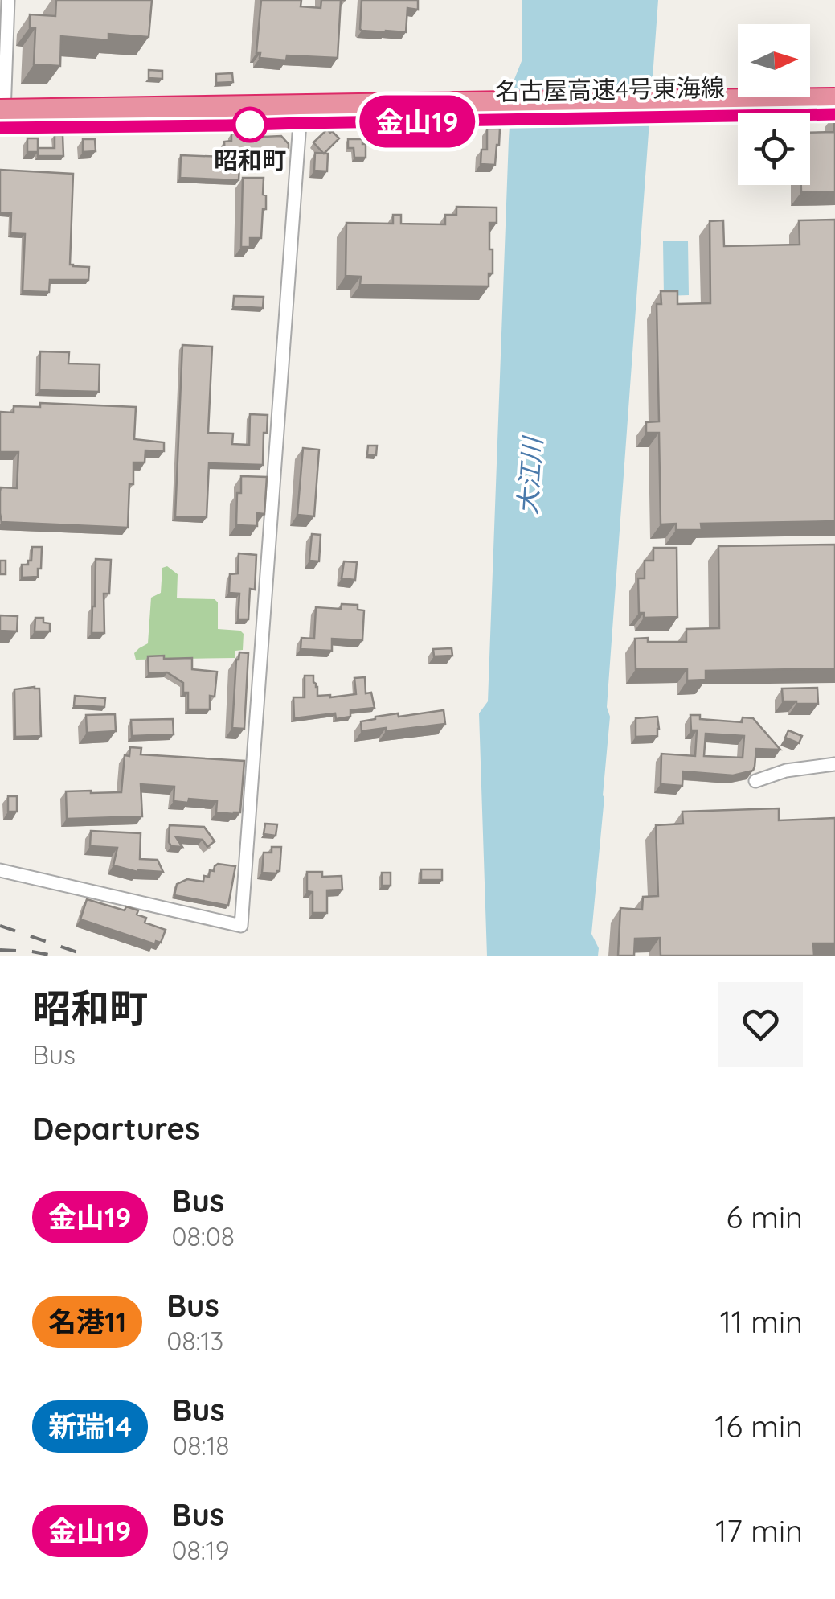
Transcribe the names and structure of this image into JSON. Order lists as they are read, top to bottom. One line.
{"streets":{"highway":["名古屋高速4号東海線"]},"water":["大江川"],"places":["昭和町"],"lines":["bus line 金山19"],"north":"right","page":{"on_map":"金山19","heading":[["昭和町","Bus"],"Departures"],"list":[{"mark":"金山19","name":"Bus","note":"08:08","value":"6 min"},{"mark":"名港11","name":"Bus","note":"08:13","value":"11 min"},{"mark":"新瑞14","name":"Bus","note":"08:18","value":"16 min"},{"mark":"金山19","name":"Bus","note":"08:19","value":"17 min"}]}}
